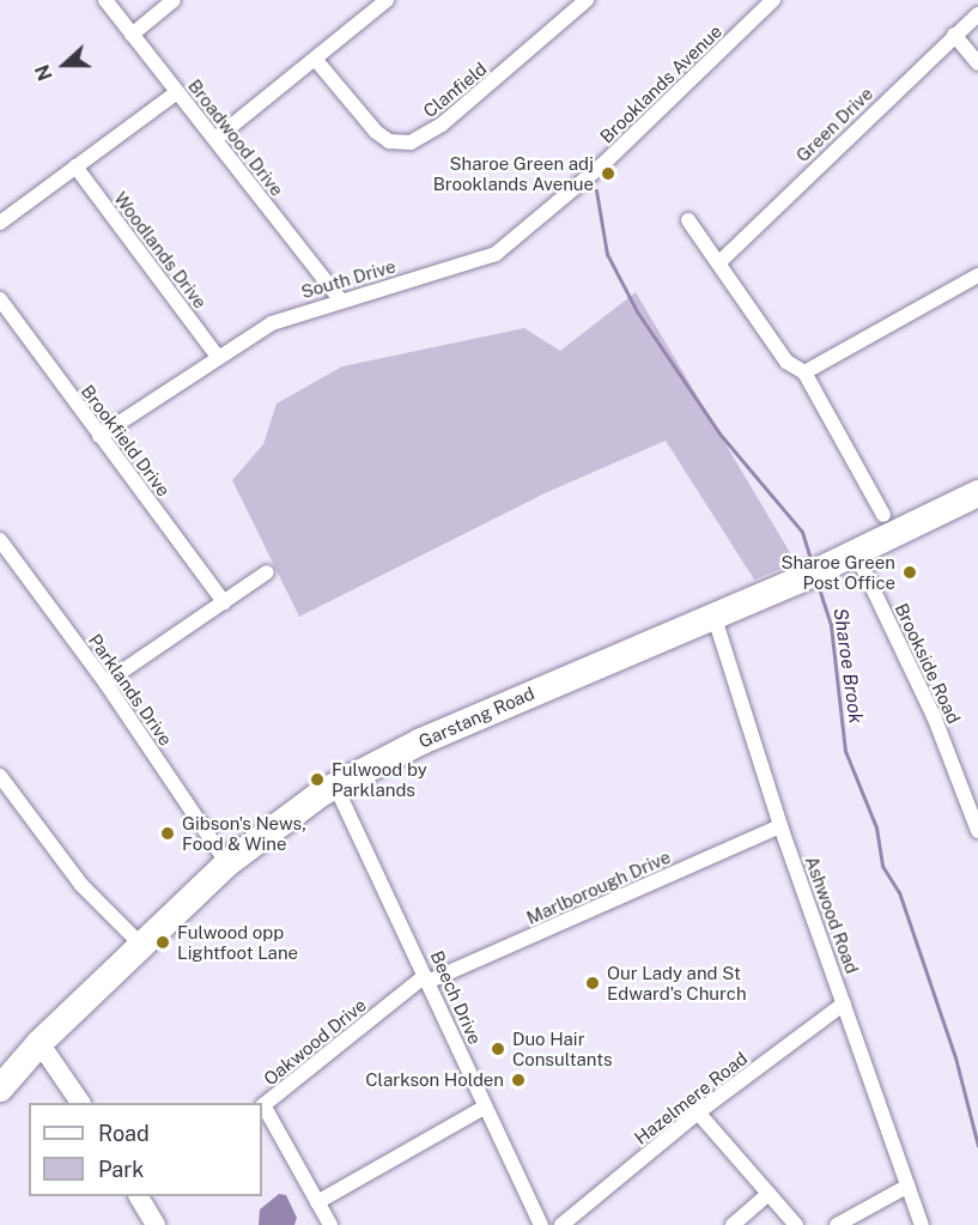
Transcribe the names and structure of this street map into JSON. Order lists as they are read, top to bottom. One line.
{"streets":{"highway":["Garstang Road"],"street":["Brooklands Avenue","Clanfield","Green Drive","Broadwood Drive","Woodlands Drive","South Drive","Brookfield Drive","Brookside Road","Parklands Drive","Marlborough Drive","Ashwood Road","Beech Drive","Oakwood Drive","Hazelmere Road"]},"crossings":[["Brooklands Avenue","South Drive"],["Broadwood Drive","South Drive"],["Woodlands Drive","South Drive"],["South Drive","Brookfield Drive"],["Brookside Road","Garstang Road"],["Parklands Drive","Garstang Road"],["Garstang Road","Ashwood Road"],["Garstang Road","Beech Drive"],["Marlborough Drive","Ashwood Road"],["Marlborough Drive","Beech Drive"],["Marlborough Drive","Oakwood Drive"],["Ashwood Road","Hazelmere Road"],["Beech Drive","Oakwood Drive"]],"water":["Sharoe Brook"],"places":["Sharoe Green adj Brooklands Avenue","Sharoe Green Post Office","Fulwood by Parklands","Gibson's News, Food & Wine","Fulwood opp Lightfoot Lane","Our Lady and St Edward's Church","Duo Hair Consultants","Clarkson Holden"],"legend":["Road","Park"],"north":"left"}
